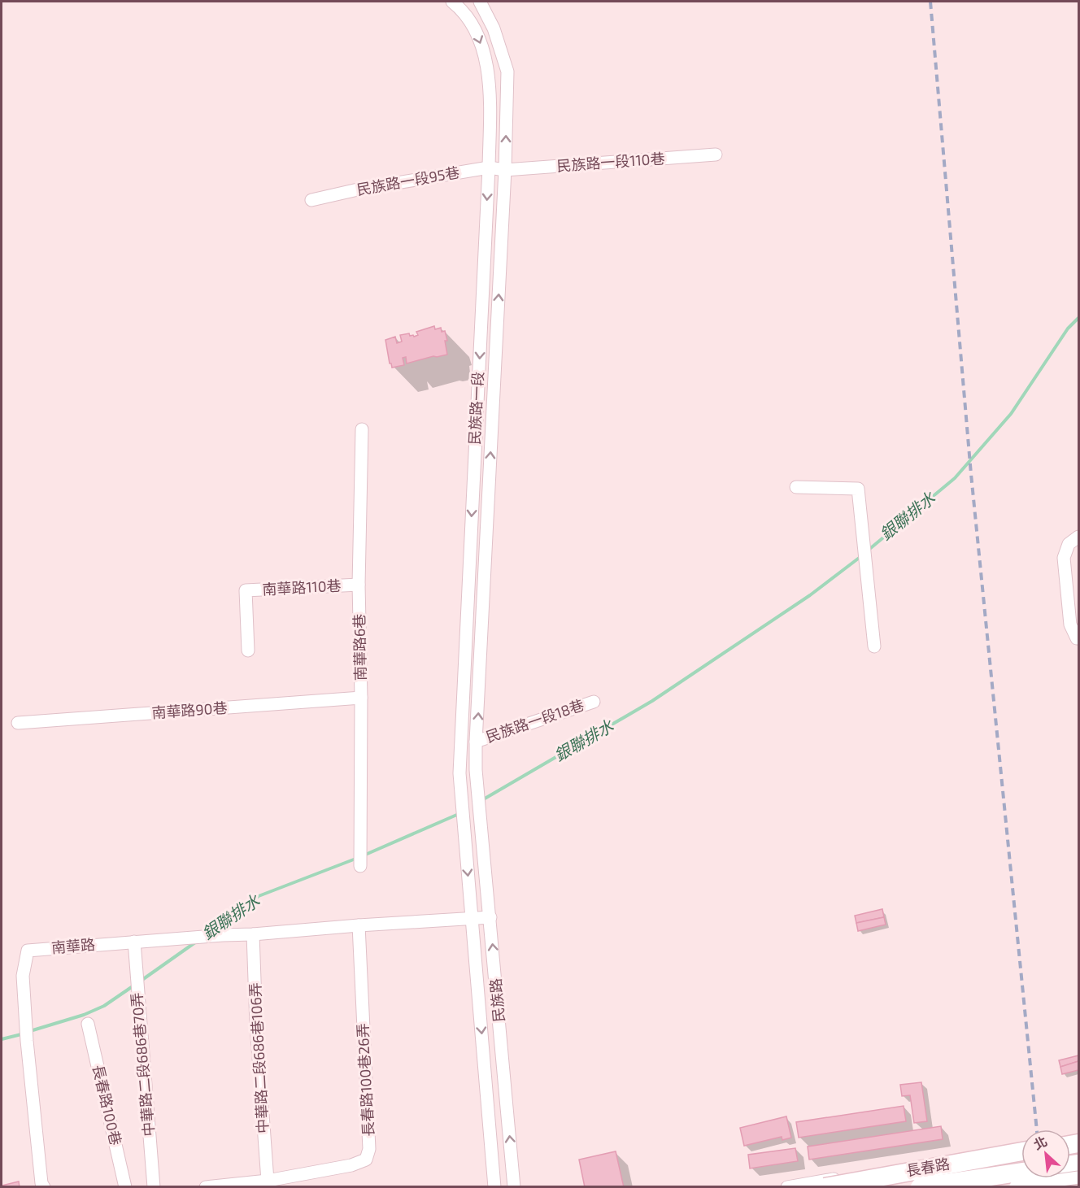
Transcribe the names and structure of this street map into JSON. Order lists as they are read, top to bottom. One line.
{"streets":{"street":["民族路一段110巷","民族路一段95巷","民族路一段","南華路110巷","南華路6巷","南華路90巷","民族路一段18巷","南華路","民族路","中華路二段686巷106弄","中華路二段686巷70弄","長春路100巷26弄","長春路100巷","長春路"]},"crossings":[["民族路一段110巷","民族路一段95巷"],["民族路一段110巷","民族路一段"],["民族路一段95巷","民族路一段"],["民族路一段","民族路一段18巷"],["民族路一段","民族路"],["南華路110巷","南華路6巷"],["南華路6巷","南華路90巷"],["南華路","民族路"],["南華路","中華路二段686巷106弄"],["南華路","中華路二段686巷70弄"],["南華路","長春路100巷26弄"],["中華路二段686巷106弄","長春路100巷26弄"]],"water":["銀聯排水"],"north":"top left"}
